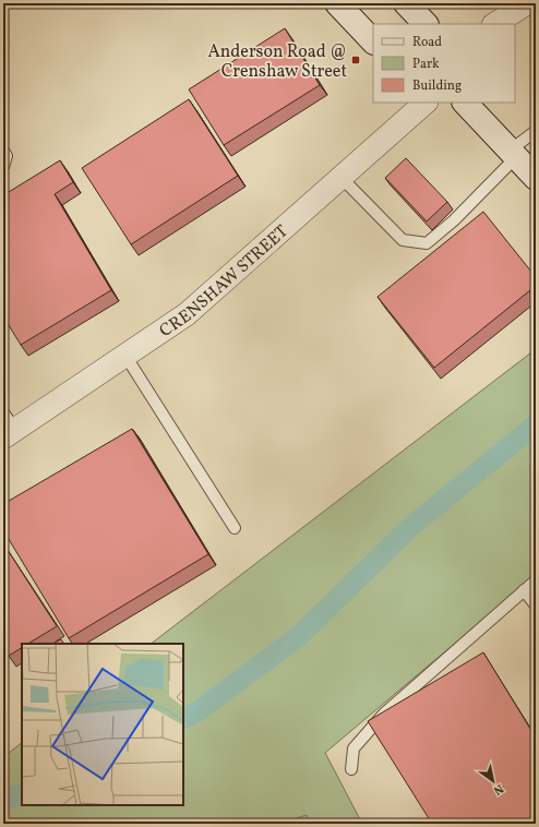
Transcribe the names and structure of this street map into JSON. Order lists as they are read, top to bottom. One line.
{"streets":{"street":["CRENSHAW STREET"]},"places":{"transit":["Anderson Road @ Crenshaw Street"]},"legend":["Road","Park","Building"],"north":"bottom right"}
